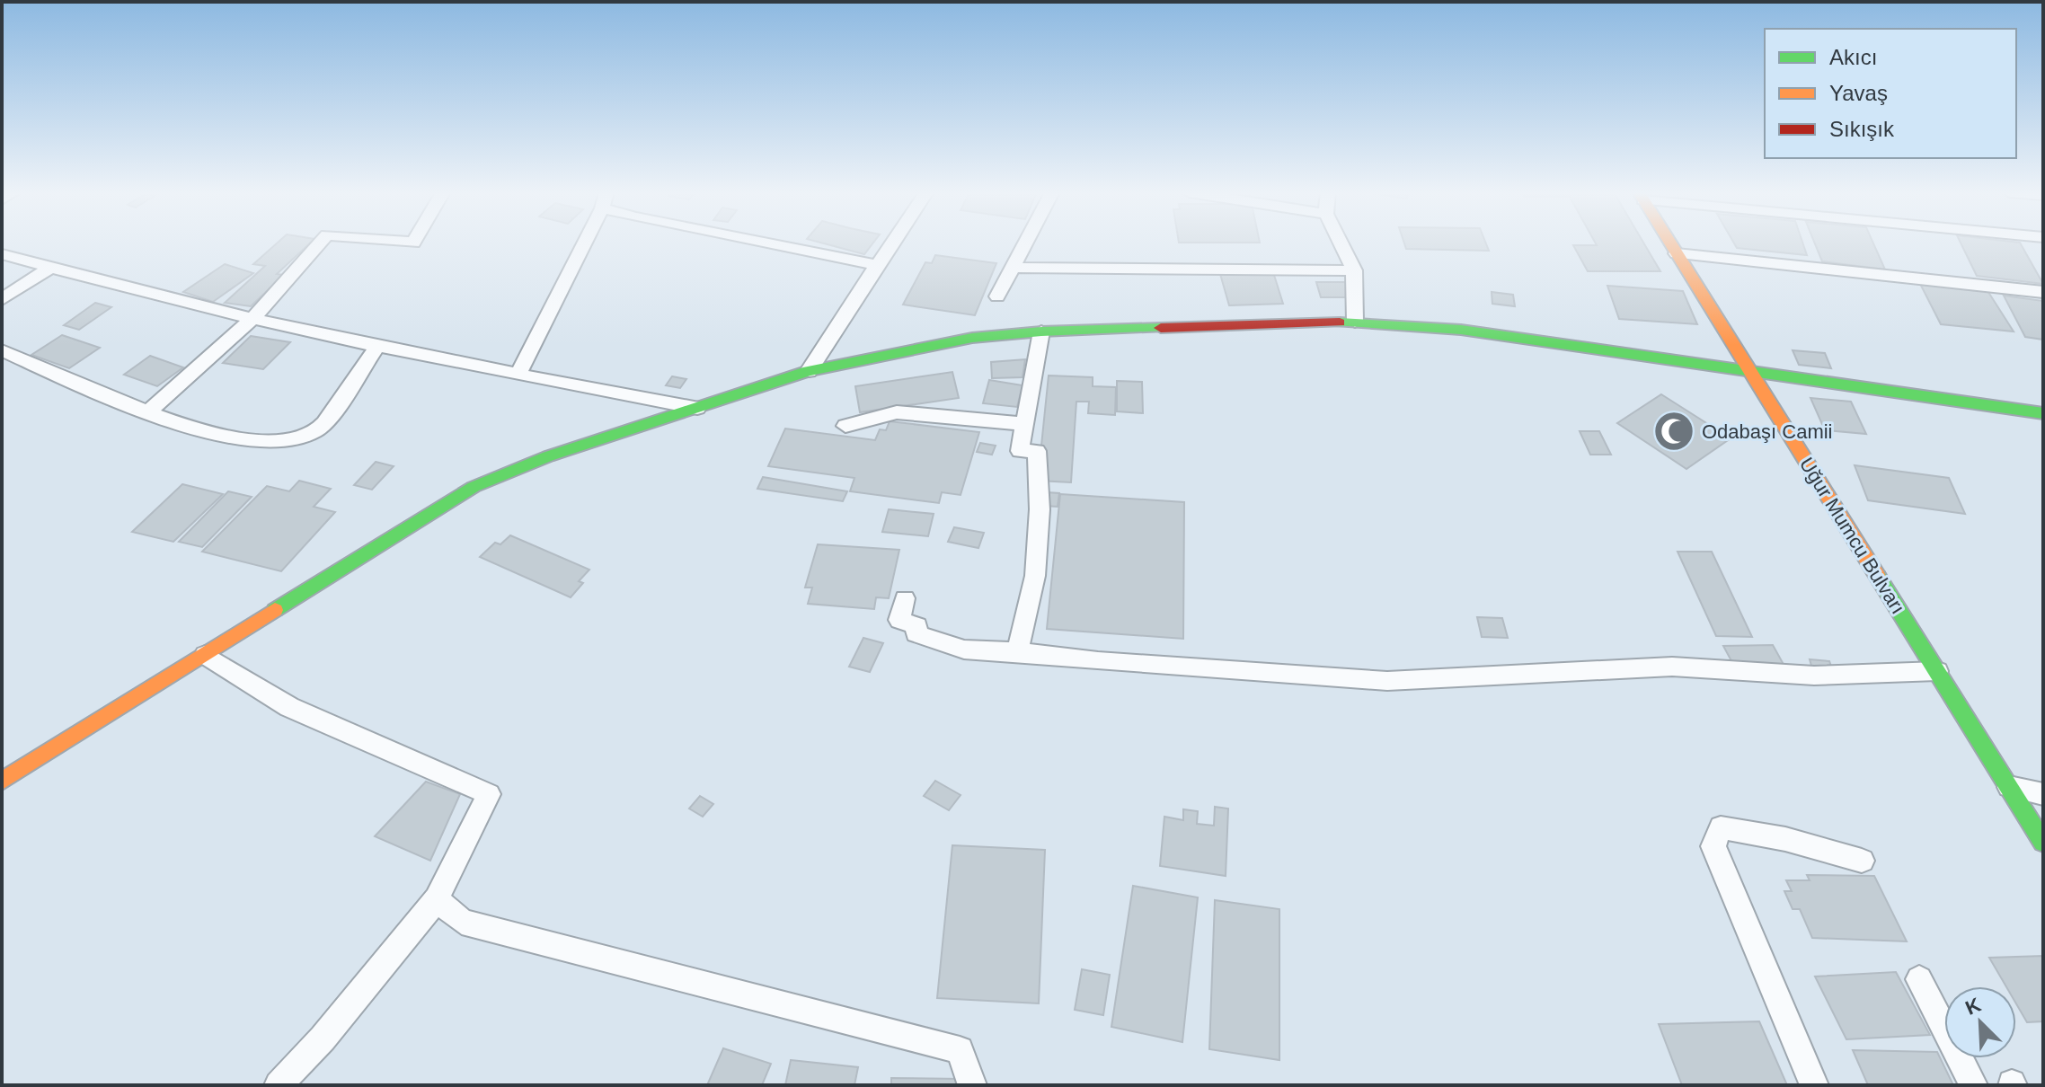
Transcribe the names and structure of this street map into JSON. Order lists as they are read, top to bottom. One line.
{"streets":{"street":["Uğur Mumcu Bulvarı"]},"places":{"mosque":["Odabaşı Camii"]},"legend":["Akıcı","Yavaş","Sıkışık"],"north":"top left"}
